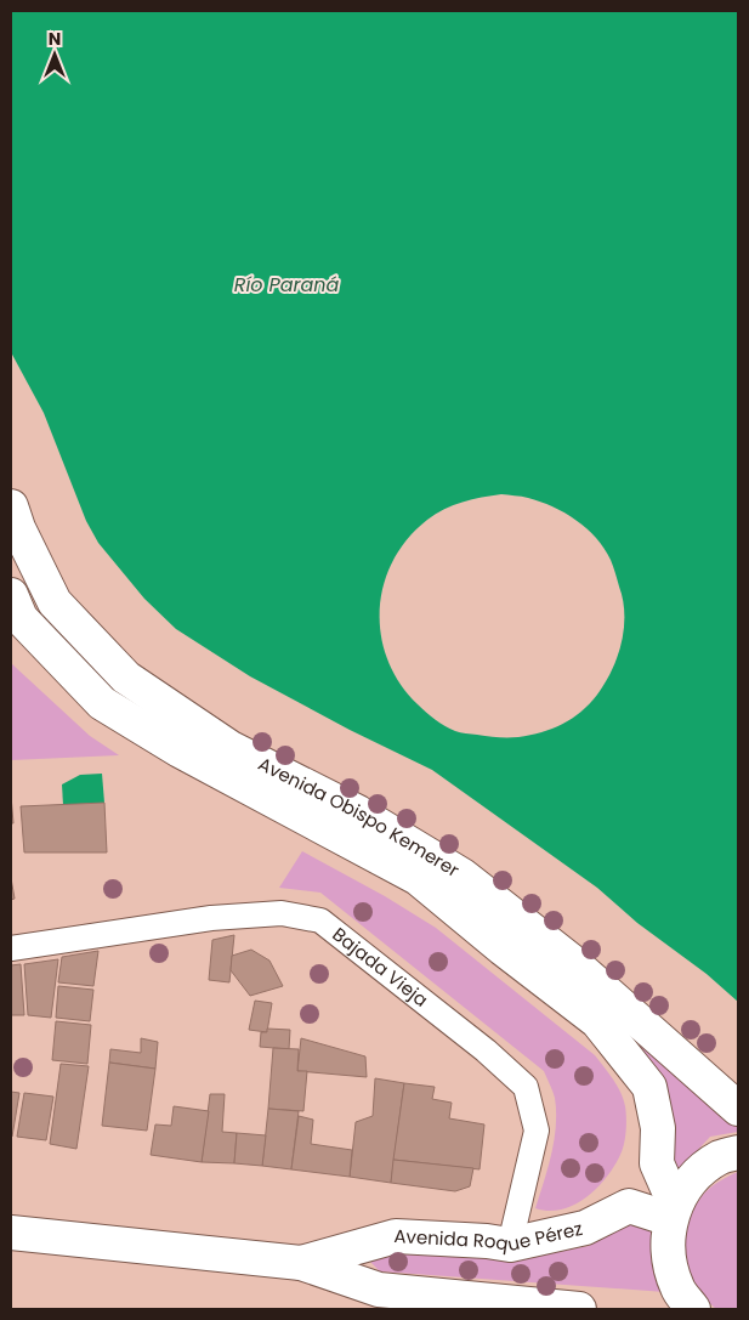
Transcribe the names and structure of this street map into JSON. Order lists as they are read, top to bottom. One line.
{"streets":{"main road":["Avenida Obispo Kemerer","Avenida Roque Pérez"],"street":["Bajada Vieja"]},"crossings":[["Bajada Vieja","Avenida Roque Pérez"]],"water":["Río Paraná"],"north":"top"}
